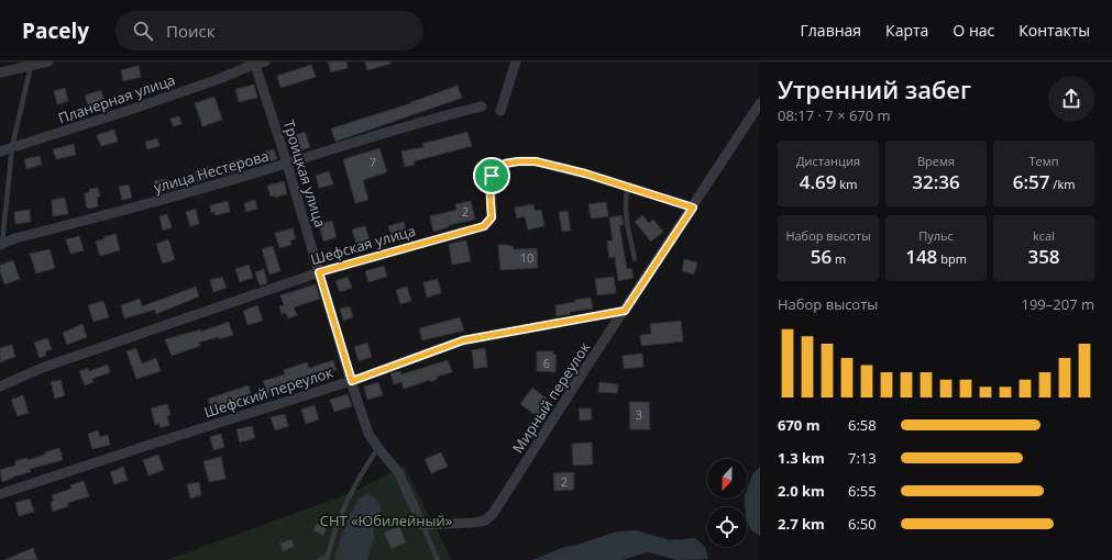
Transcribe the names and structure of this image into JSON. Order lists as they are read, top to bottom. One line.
{"streets":{"street":["Планерная улица","улица Нестерова","Троицкая улица","Шефская улица","Шефский переулок","Мирный переулок"]},"crossings":[["Планерная улица","Троицкая улица"],["улица Нестерова","Троицкая улица"],["Троицкая улица","Шефская улица"],["Троицкая улица","Шефский переулок"],["Троицкая улица","Мирный переулок"],["Шефская улица","Мирный переулок"],["Шефский переулок","Мирный переулок"]],"parks":["СНТ «Юбилейный»"],"house_numbers":["7","2","10","6","3","2"],"north":"bottom","page":{"header":"Pacely","search":"Поиск","nav":["Главная","Карта","О нас","Контакты"],"heading":["Утренний забег","08:17 · 7 × 670 m"],"stats":[["Дистанция","4.69 km"],["Время","32:36"],["Темп","6:57 /km"],["Набор высоты","56 m"],["Пульс","148 bpm"],["kcal","358"]],"chart":["Набор высоты","199–207 m"],"list":[{"name":"670 m","note":"6:58"},{"name":"1.3 km","note":"7:13"},{"name":"2.0 km","note":"6:55"},{"name":"2.7 km","note":"6:50"}]}}
